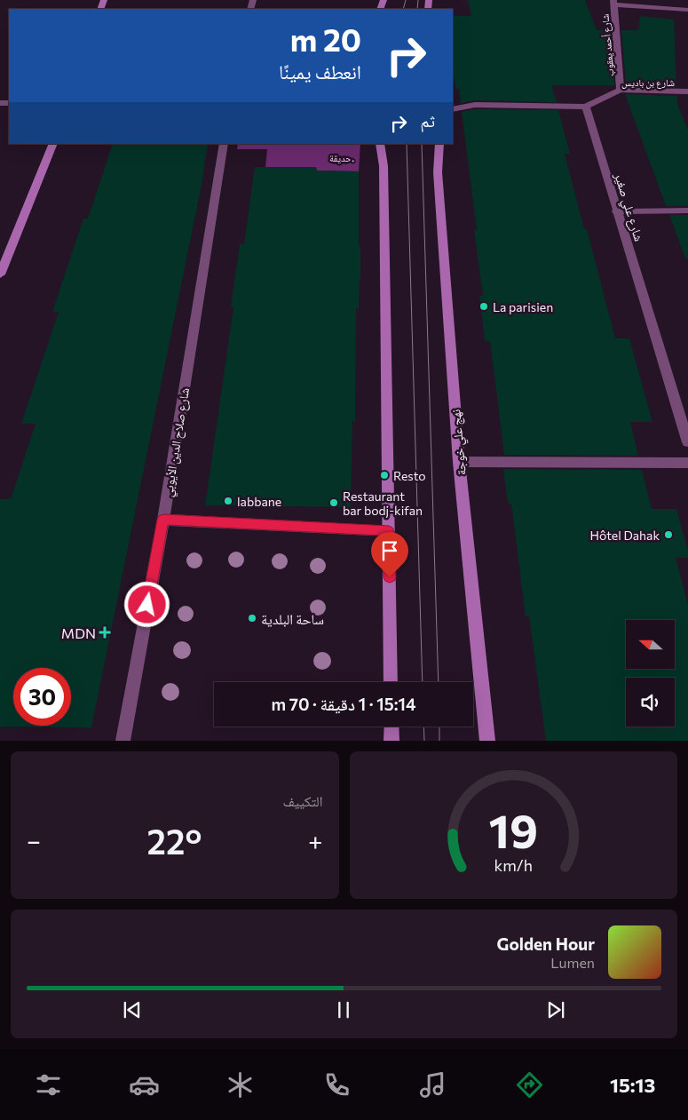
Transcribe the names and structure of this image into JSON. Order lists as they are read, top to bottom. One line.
{"streets":{"main road":["نهج علي خوجة"],"street":["شارع أحمد يعقوب","شارع بن باديس","شارع علي صغير","شارع صلاح الدين الأيوبي"]},"crossings":[["شارع أحمد يعقوب","شارع بن باديس"],["شارع بن باديس","شارع علي صغير"]],"parks":["حديقة."],"places":{"other":["La parisien","Resto","labbane","Restaurant bar bodj-kifan","Hôtel Dahak","ساحة البلدية"],"health":["MDN"]},"north":"left","page":{"turn":["20 m","انعطف يمينًا"],"then":"ثم","limit":"30","trip":"15:14 · 1 دقيقة · 70 m","tile":"التكييف","heat":["−","22°","+"],"song":["Golden Hour","Lumen"],"tabs":"15:13","gauge":["19","km/h"]}}
